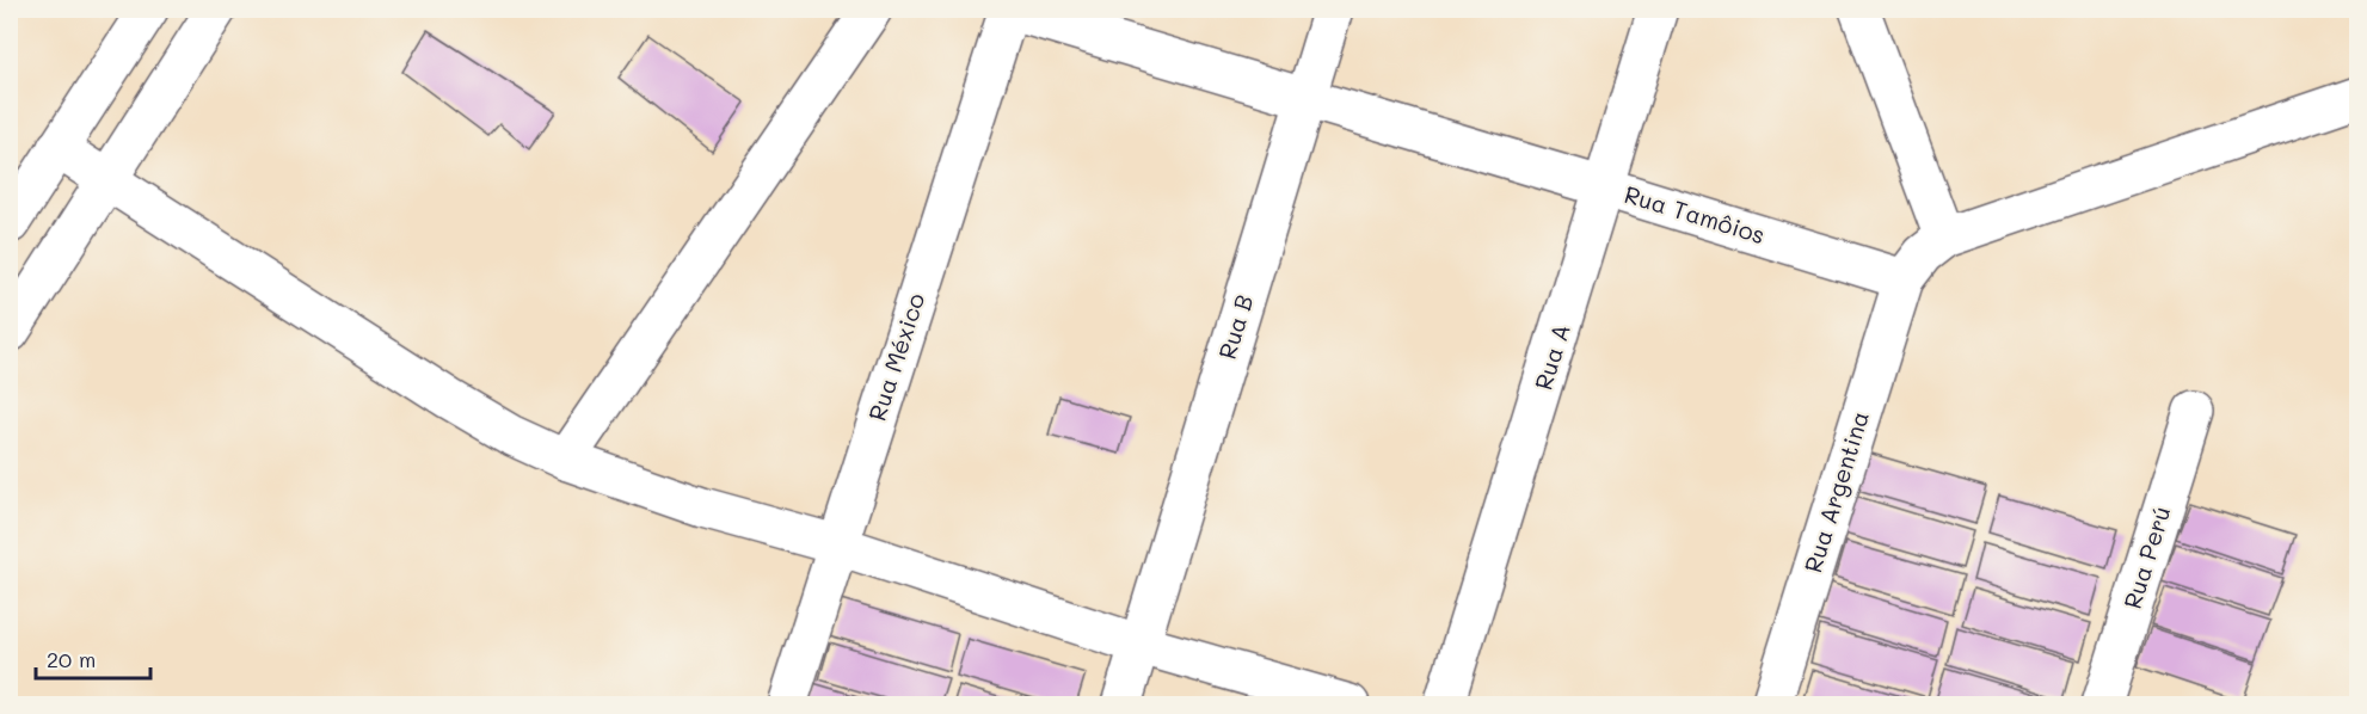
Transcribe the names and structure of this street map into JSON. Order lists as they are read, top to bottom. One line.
{"streets":{"street":["Rua Tamôios","Rua B","Rua México","Rua A","Rua Argentina","Rua Perú"]},"crossings":[["Rua Tamôios","Rua B"],["Rua Tamôios","Rua México"],["Rua Tamôios","Rua A"],["Rua Tamôios","Rua Argentina"]],"scale_bar":"20 m"}
